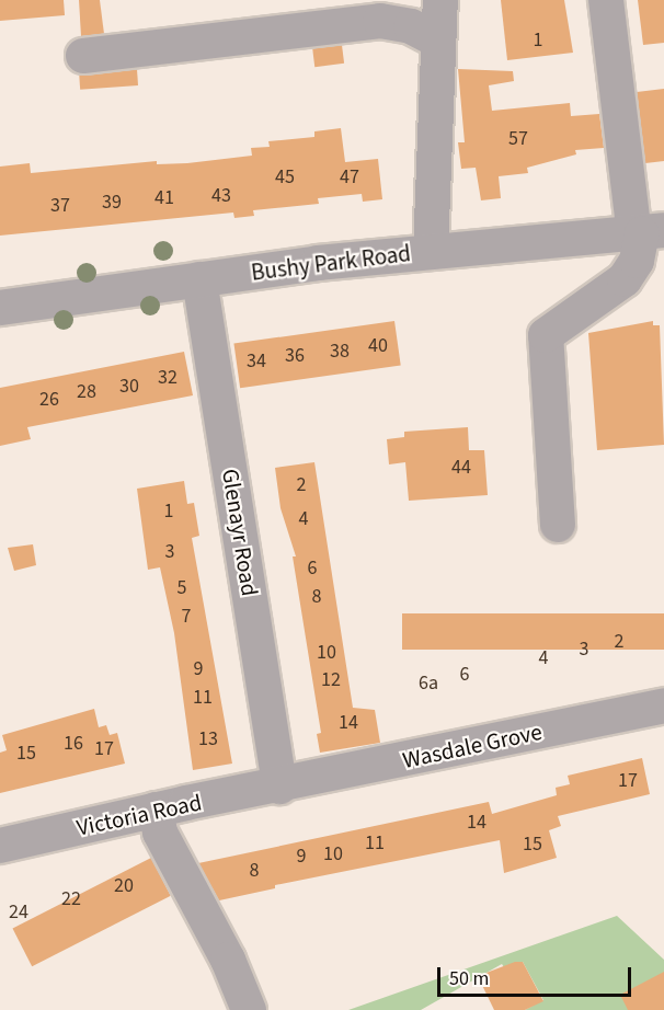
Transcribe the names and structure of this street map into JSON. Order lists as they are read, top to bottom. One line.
{"streets":{"street":["Bushy Park Road","Glenayr Road","Wasdale Grove","Victoria Road"]},"crossings":[["Bushy Park Road","Glenayr Road"],["Glenayr Road","Wasdale Grove"],["Glenayr Road","Victoria Road"],["Wasdale Grove","Victoria Road"]],"house_numbers":["1","57","45","47","43","41","39","37","40","38","36","34","32","30","28","26","44","2","1","4","3","6","5","8","7","2","3","10","4","9","6","12","6a","11","14","13","16","17","15","17","14","11","15","10","9","8","20","22","24"],"scale_bar":"50 m"}
